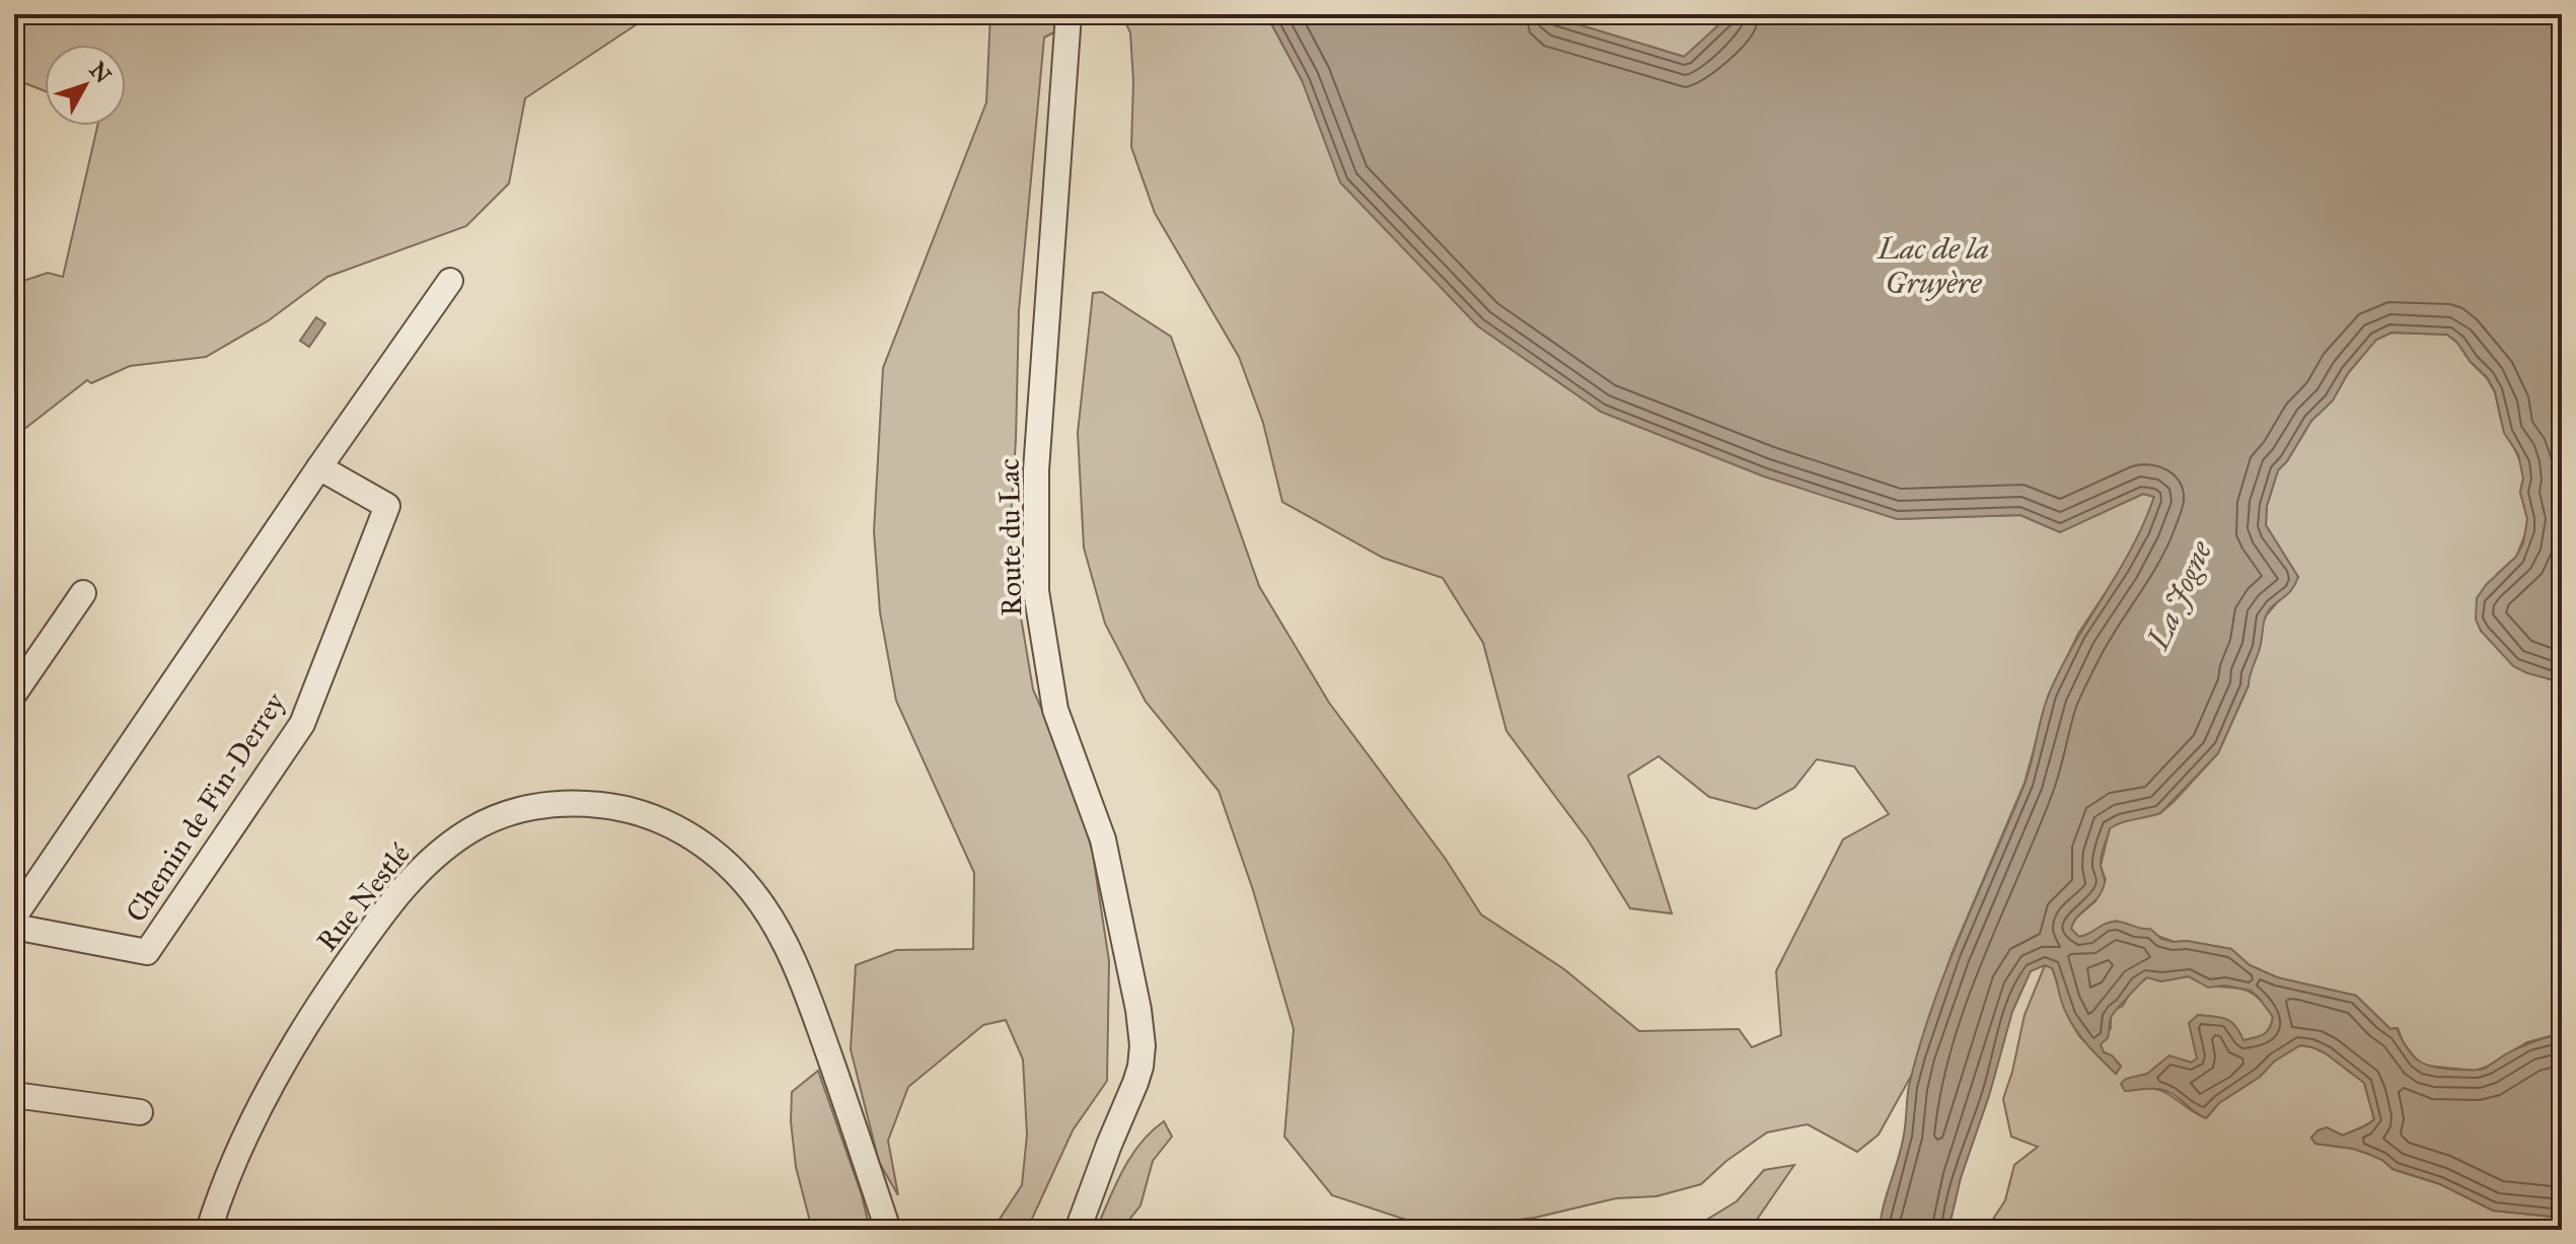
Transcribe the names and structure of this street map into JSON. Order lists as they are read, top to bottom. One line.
{"streets":{"street":["Route du Lac","Chemin de Fin-Derrey","Rue Nestlé"]},"water":["Lac de la Gruyère","La Jogne"],"north":"top right"}
